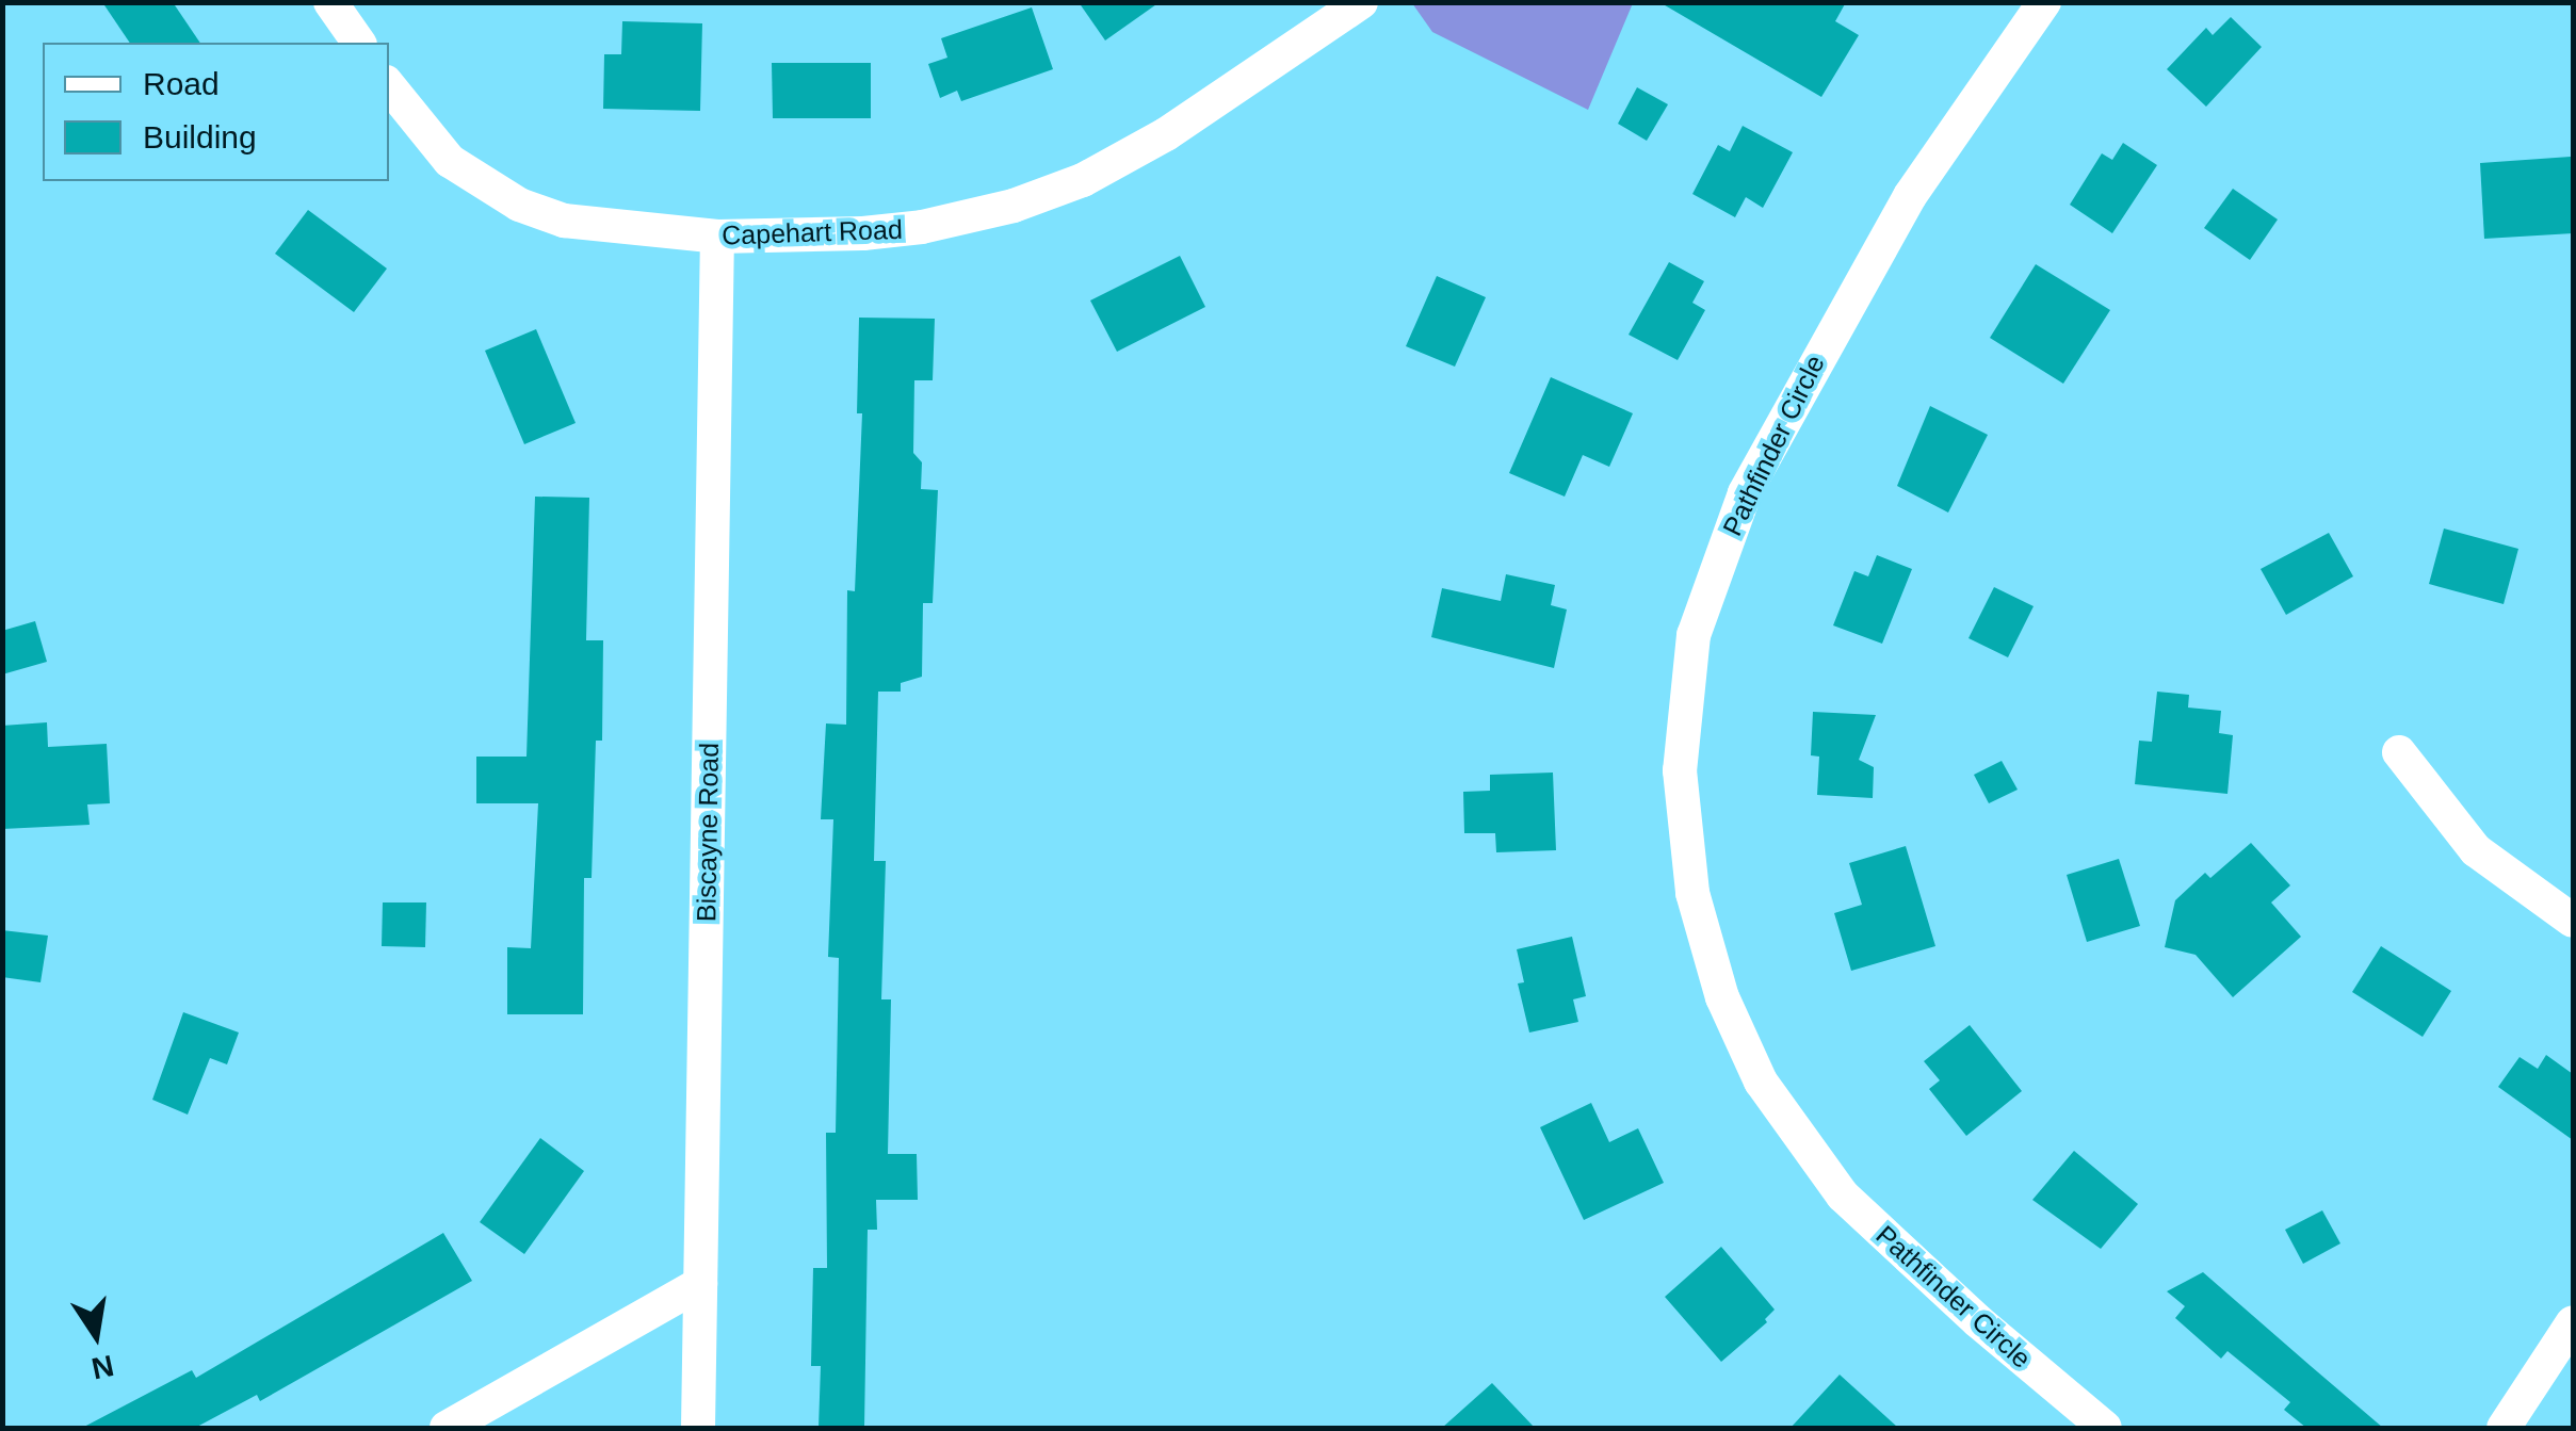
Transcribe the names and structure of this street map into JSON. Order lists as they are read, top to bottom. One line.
{"streets":{"street":["Capehart Road","Pathfinder Circle","Biscayne Road"]},"crossings":[["Capehart Road","Biscayne Road"]],"legend":["Road","Building"],"north":"bottom"}
